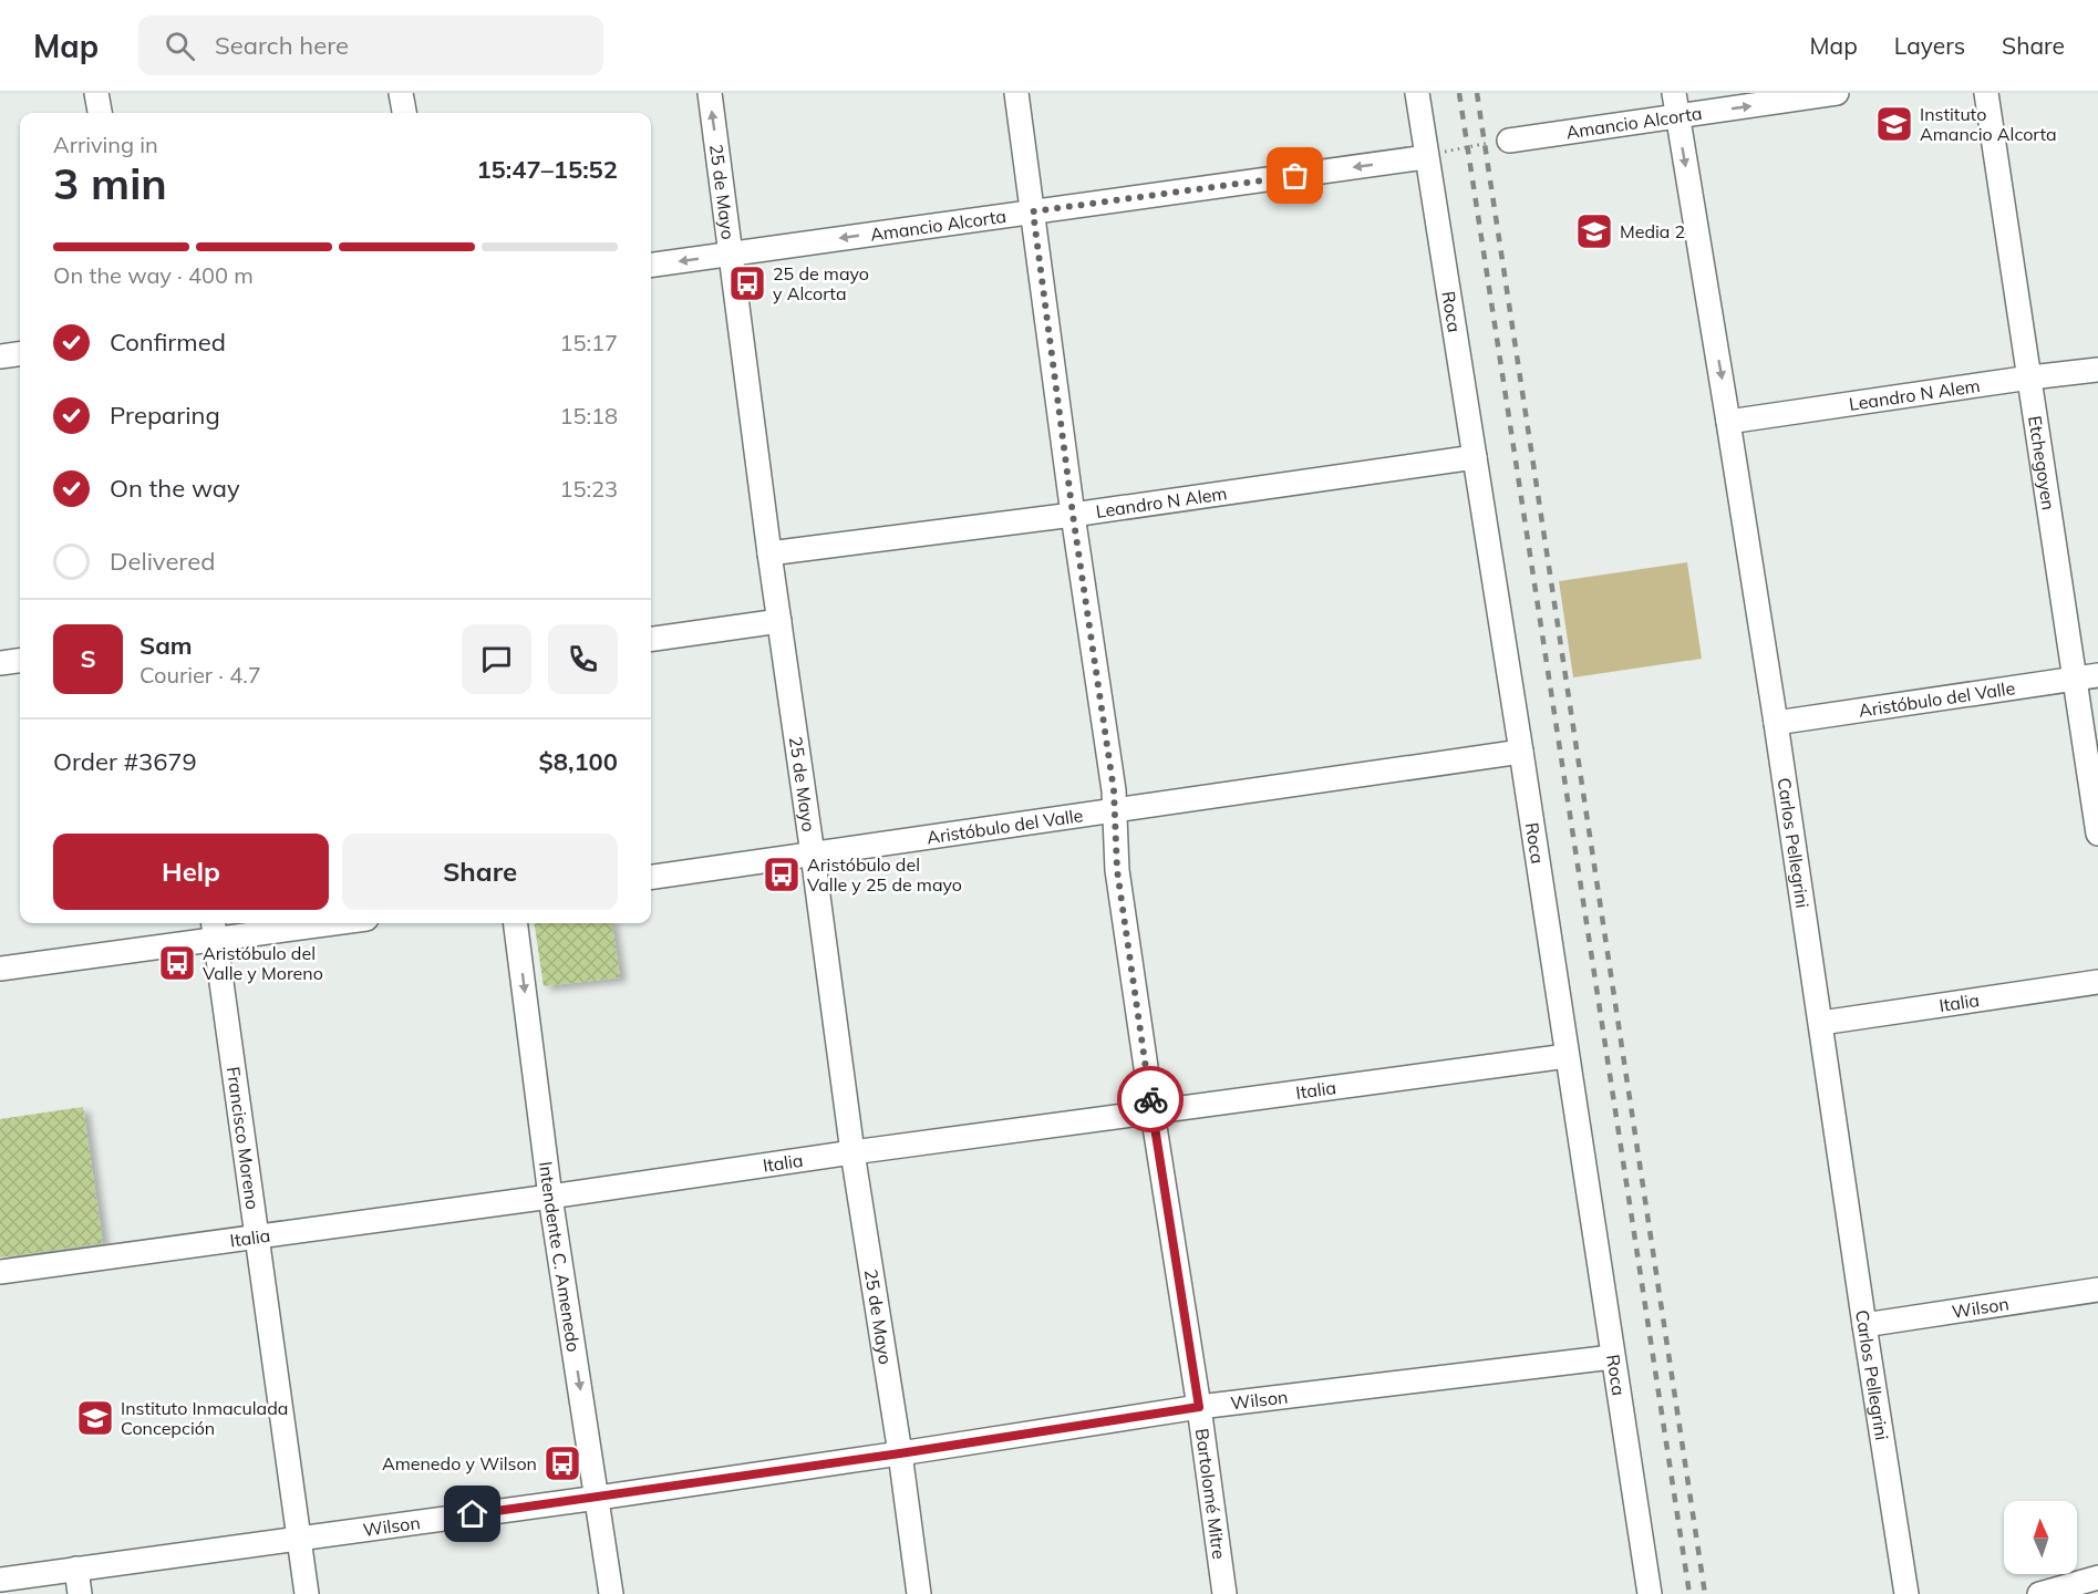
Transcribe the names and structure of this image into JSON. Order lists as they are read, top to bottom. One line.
{"streets":{"street":["Amancio Alcorta","25 de Mayo","Roca","Leandro N Alem","Etchegoyen","Aristóbulo del Valle","Carlos Pellegrini","Italia","Francisco Moreno","Intendente C. Amenedo","Wilson","Bartolomé Mitre"]},"crossings":[["Amancio Alcorta","25 de Mayo"],["Amancio Alcorta","Roca"],["Amancio Alcorta","Carlos Pellegrini"],["Amancio Alcorta","Bartolomé Mitre"],["25 de Mayo","Leandro N Alem"],["25 de Mayo","Aristóbulo del Valle"],["25 de Mayo","Italia"],["25 de Mayo","Wilson"],["Roca","Leandro N Alem"],["Roca","Aristóbulo del Valle"],["Roca","Italia"],["Roca","Wilson"],["Leandro N Alem","Etchegoyen"],["Leandro N Alem","Carlos Pellegrini"],["Leandro N Alem","Bartolomé Mitre"],["Etchegoyen","Aristóbulo del Valle"],["Aristóbulo del Valle","Carlos Pellegrini"],["Aristóbulo del Valle","Bartolomé Mitre"],["Carlos Pellegrini","Italia"],["Carlos Pellegrini","Wilson"],["Italia","Francisco Moreno"],["Italia","Intendente C. Amenedo"],["Italia","Bartolomé Mitre"],["Francisco Moreno","Wilson"],["Intendente C. Amenedo","Wilson"],["Wilson","Bartolomé Mitre"]],"one_way":["Intendente C. Amenedo"],"places":{"school or university":["Instituto Amancio Alcorta","Media 2","Instituto Inmaculada Concepción"],"bus stop":["25 de mayo y Alcorta","Aristóbulo del Valle y 25 de mayo","Aristóbulo del Valle y Moreno","Amenedo y Wilson"]},"north":"top","page":{"header":"Map","search":"Search here","nav":["Map","Layers","Share"],"heading":["3 min","Arriving in","15:47–15:52"],"panel":["Sam","Courier · 4.7","Order #3679","$8,100"],"bar":"On the way · 400 m","list":[["Confirmed","15:17"],["Preparing","15:18"],["On the way","15:23"],"Delivered"],"round":"S","buttons":["Help","Share"]}}
